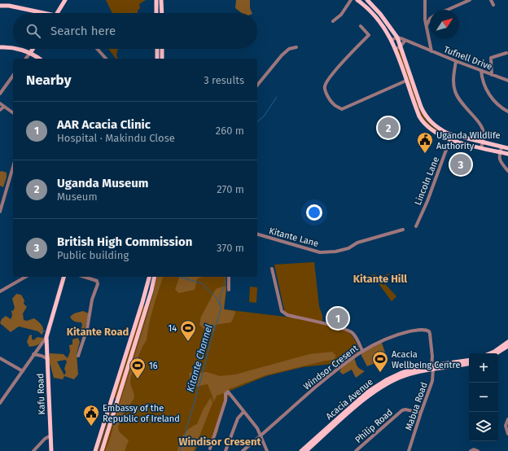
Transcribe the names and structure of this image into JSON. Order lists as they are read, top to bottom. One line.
{"streets":{"main road":["Kafu Road","Acacia Avenue"],"street":["Tufnell Drive","Lincoln Lane","Kitante Lane","Windsor Cresent","Mabua Road","Philip Road"]},"crossings":[["Windsor Cresent","Acacia Avenue"],["Windsor Cresent","Mabua Road"],["Acacia Avenue","Mabua Road"],["Mabua Road","Philip Road"]],"districts":["Kitante Hill","Kitante Road","Windisor Cresent"],"water":["Kitante Channel"],"places":{"public building":["Uganda Wildlife Authority","Embassy of the Republic of Ireland"],"sports":["14","Acacia Wellbeing Centre","16"]},"north":"top right","page":{"search":"Search here","heading":["Nearby","3 results"],"list":[{"mark":"1","name":"AAR Acacia Clinic","note":"Hospital · Makindu Close","value":"260 m"},{"mark":"2","name":"Uganda Museum","note":"Museum","value":"270 m"},{"mark":"3","name":"British High Commission","note":"Public building","value":"370 m"}],"pins":["2","3","1"],"map_buttons":["+","−"]}}
